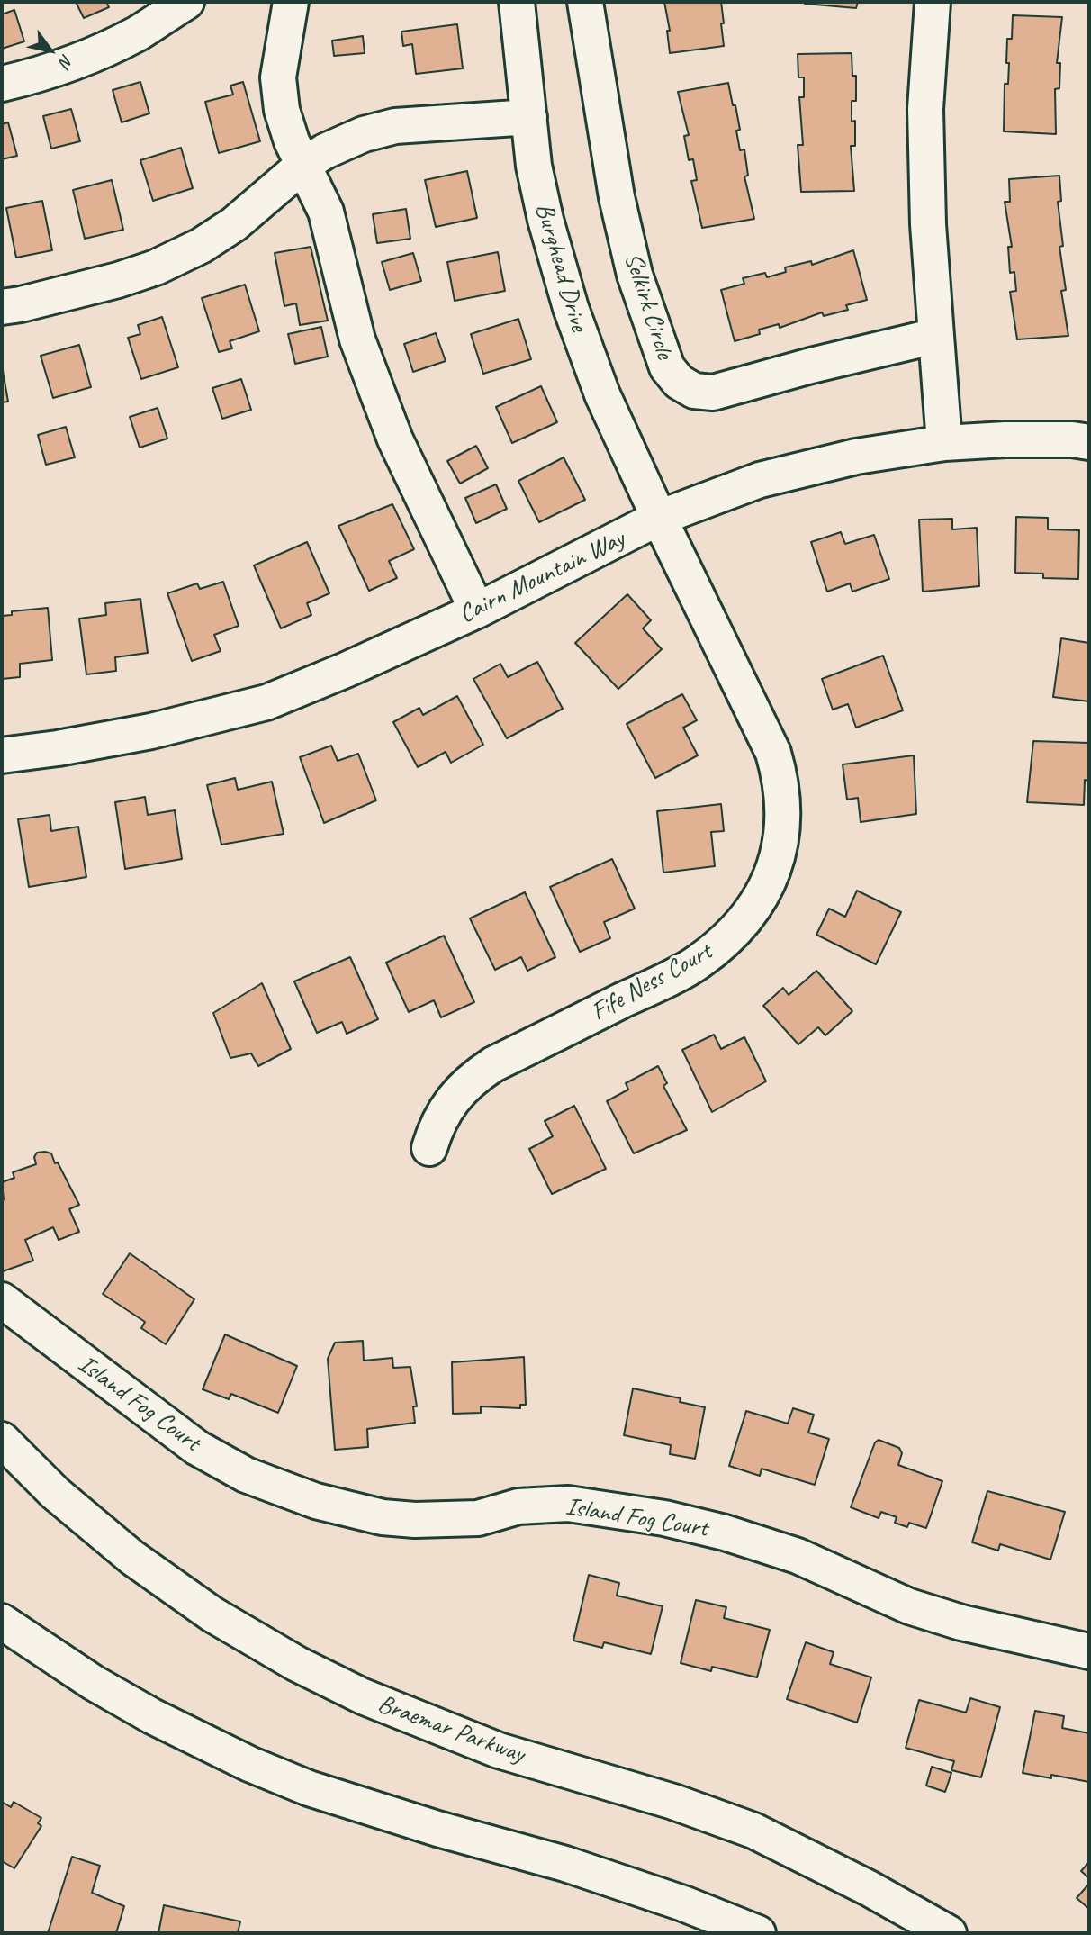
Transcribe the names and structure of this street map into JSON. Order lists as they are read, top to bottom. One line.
{"streets":{"street":["Burghead Drive","Selkirk Circle","Cairn Mountain Way","Fife Ness Court","Island Fog Court","Braemar Parkway"]},"crossings":[["Burghead Drive","Cairn Mountain Way"],["Burghead Drive","Fife Ness Court"],["Cairn Mountain Way","Fife Ness Court"]],"north":"bottom right"}
